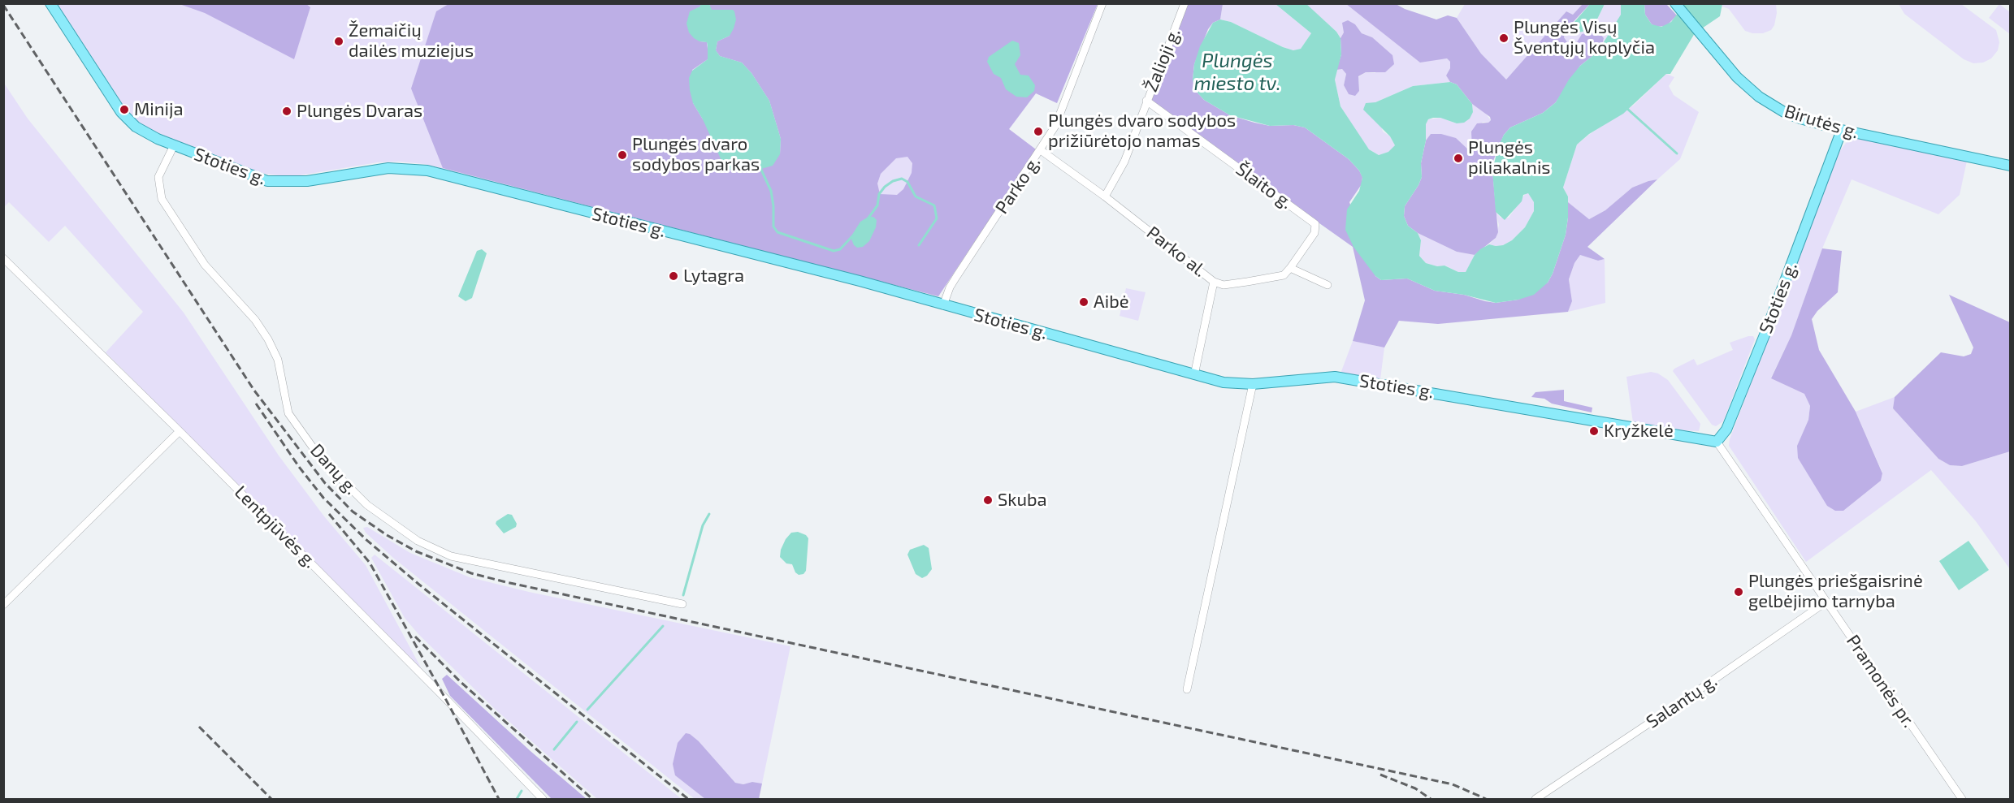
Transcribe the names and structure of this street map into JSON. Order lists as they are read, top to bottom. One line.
{"streets":{"main road":["Birutės g.","Stoties g."],"street":["Žalioji g.","Parko g.","Šlaito g.","Parko al.","Danų g.","Lentpjūvės g.","Pramonės pr.","Salantų g."]},"crossings":[["Žalioji g.","Šlaito g."],["Žalioji g.","Parko al."],["Birutės g.","Stoties g."],["Stoties g.","Parko g."],["Stoties g.","Danų g."],["Stoties g.","Pramonės pr."],["Parko g.","Parko al."],["Šlaito g.","Parko al."],["Pramonės pr.","Salantų g."]],"water":["Plungės miesto tv."],"places":["Plungės Visų Šventųjų koplyčia","Žemaičių dailės muziejus","Minija","Plungės Dvaras","Plungės dvaro sodybos prižiūrėtojo namas","Plungės dvaro sodybos parkas","Plungės piliakalnis","Lytagra","Aibė","Kryžkelė","Skuba","Plungės priešgaisrinė gelbėjimo tarnyba"]}
